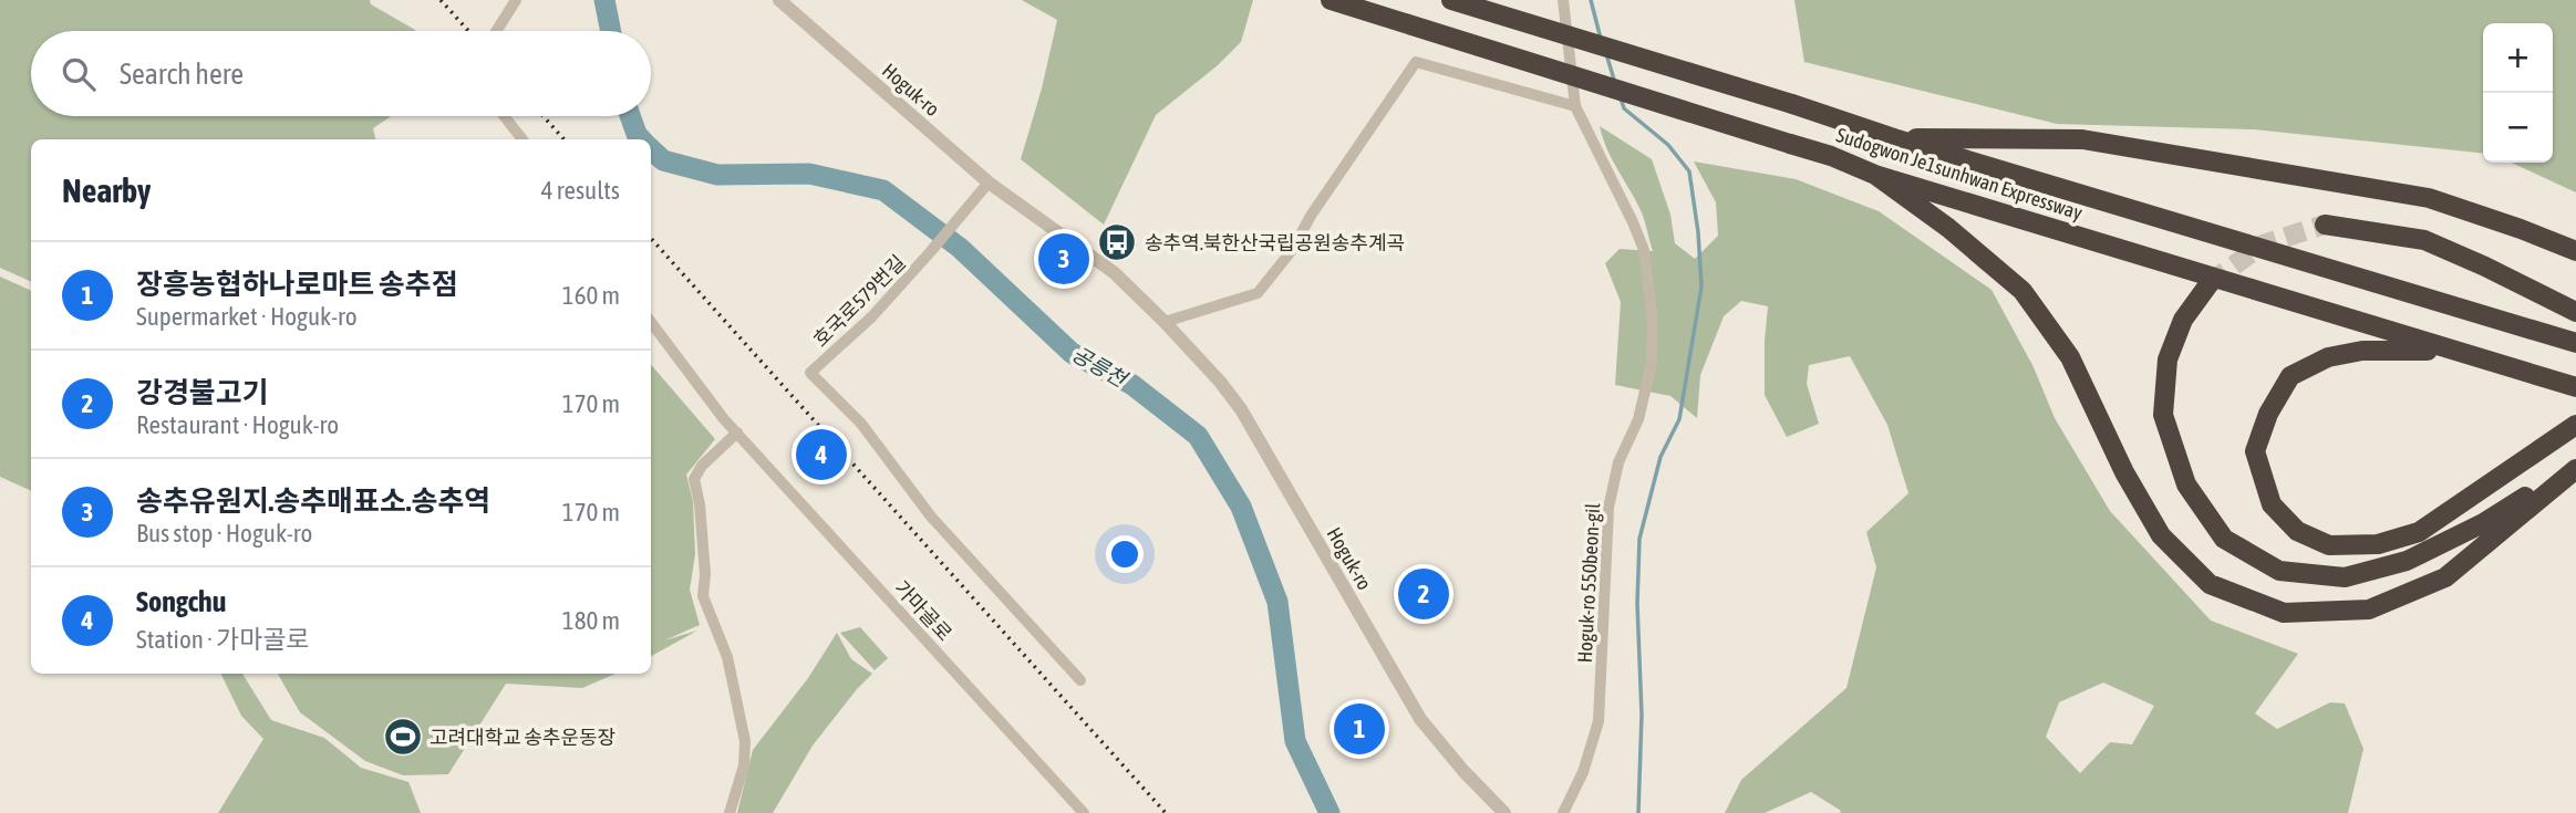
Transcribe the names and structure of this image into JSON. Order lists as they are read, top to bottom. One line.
{"streets":{"highway":["Sudogwon Je1sunhwan Expressway"],"street":["Hoguk-ro","호국로579번길","Hoguk-ro 550beon-gil","가마골로"]},"crossings":[["Hoguk-ro","호국로579번길"]],"water":["공릉천"],"places":{"bus stop":["송추역.북한산국립공원송추계곡"],"sports":["고려대학교 송추운동장"]},"page":{"map_buttons":["+","−"],"search":"Search here","heading":["Nearby","4 results"],"pins":["3","4","2","1"],"list":[{"mark":"1","name":"장흥농협하나로마트 송추점","note":"Supermarket · Hoguk-ro","value":"160 m"},{"mark":"2","name":"강경불고기","note":"Restaurant · Hoguk-ro","value":"170 m"},{"mark":"3","name":"송추유원지.송추매표소.송추역","note":"Bus stop · Hoguk-ro","value":"170 m"},{"mark":"4","name":"Songchu","note":"Station · 가마골로","value":"180 m"}]}}
